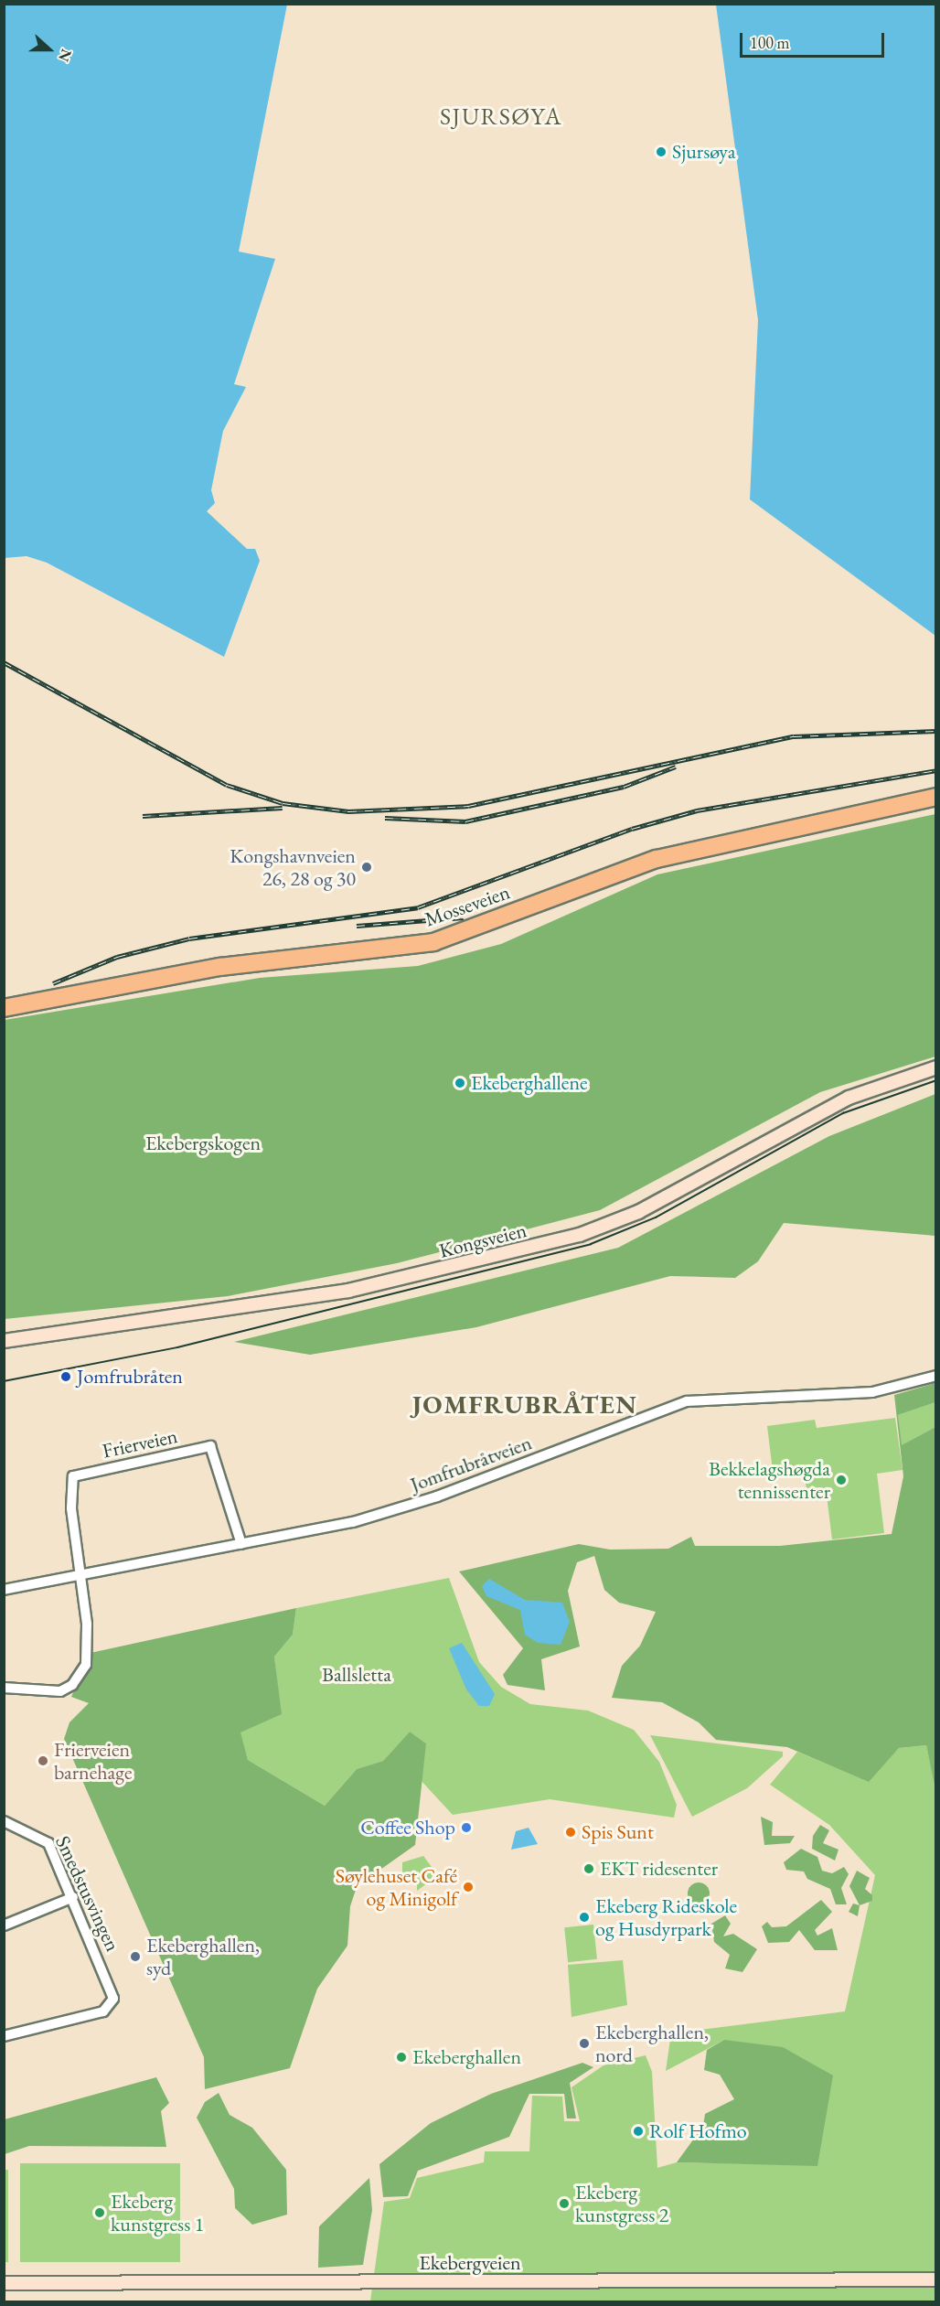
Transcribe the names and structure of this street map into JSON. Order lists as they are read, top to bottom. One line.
{"streets":{"highway":["Mosseveien"],"main road":["Kongsveien","Ekebergveien"],"street":["Frierveien","Jomfrubråtveien","Smedstusvingen"]},"crossings":[["Frierveien","Jomfrubråtveien"]],"districts":["SJURSØYA","JOMFRUBRÅTEN"],"parks":["Ekebergskogen","Ballsletta"],"places":["Sjursøya","Kongshavnveien 26, 28 og 30","Ekeberghallene","Jomfrubråten","Bekkelagshøgda tennissenter","Frierveien barnehage","Coffee Shop","Spis Sunt","EKT ridesenter","Søylehuset Café og Minigolf","Ekeberg Rideskole og Husdyrpark","Ekeberghallen, syd","Ekeberghallen, nord","Ekeberghallen","Rolf Hofmo","Ekeberg kunstgress 2","Ekeberg kunstgress 1"],"scale_bar":"100 m","north":"right"}
